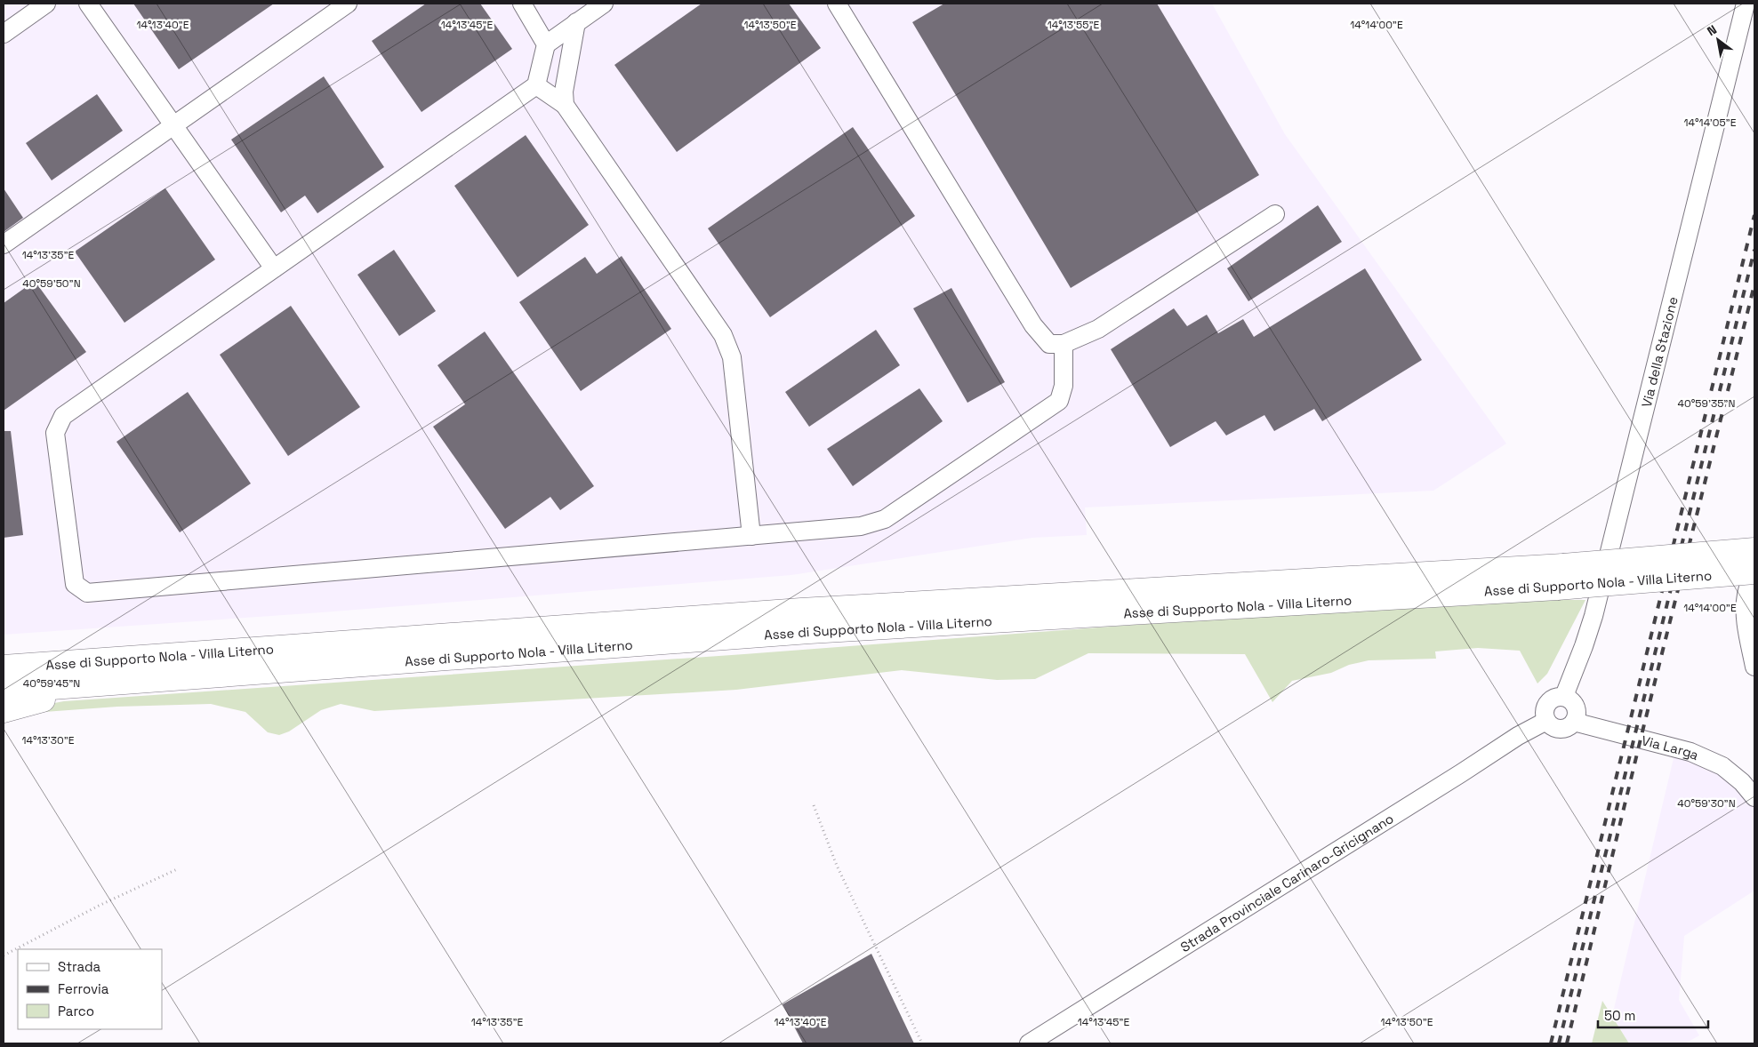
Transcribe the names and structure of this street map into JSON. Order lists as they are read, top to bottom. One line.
{"streets":{"highway":["Asse di Supporto Nola - Villa Literno"],"street":["Via della Stazione","Via Larga","Strada Provinciale Carinaro-Gricignano"]},"crossings":[["Via della Stazione","Via Larga"],["Via della Stazione","Strada Provinciale Carinaro-Gricignano"],["Via Larga","Strada Provinciale Carinaro-Gricignano"]],"legend":["Strada","Ferrovia","Parco"],"scale_bar":"50 m","north":"top left","coordinates":["14°13'50\"E","14°14'00\"E","14°13'40\"E","14°13'45\"E","14°13'55\"E","14°14'05\"E","14°13'35\"E","40°59'50\"N","40°59'35\"N","40°59'45\"N","14°13'30\"E","40°59'30\"N"]}
